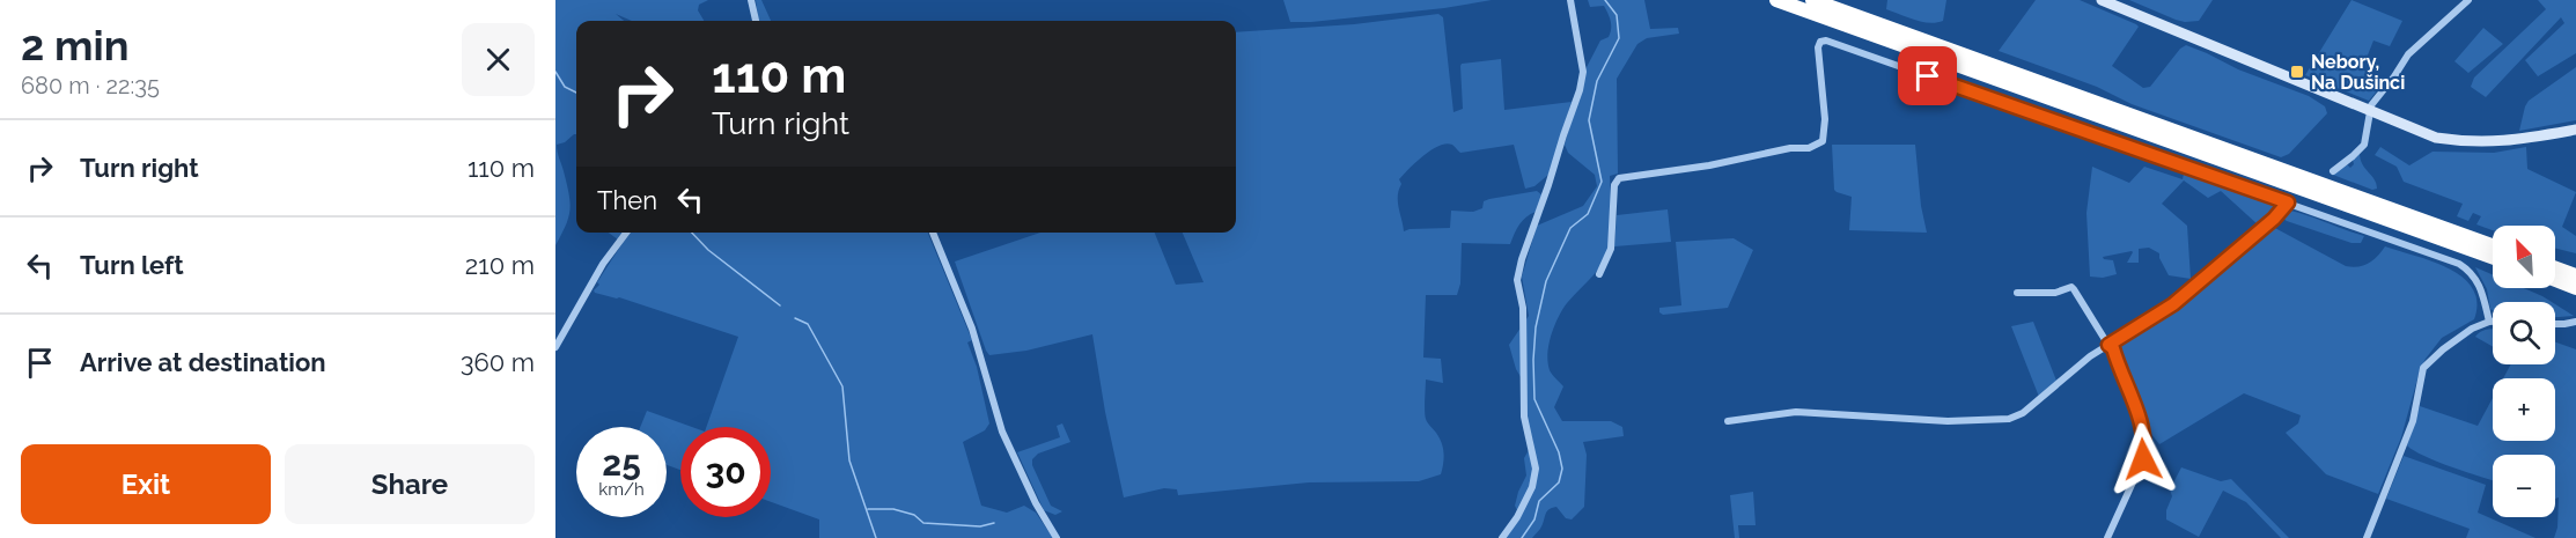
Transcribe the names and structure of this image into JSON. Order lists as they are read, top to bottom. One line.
{"places":{"transit":["Nebory, Na Dušinci"]},"north":"top left","page":{"heading":["2 min","680 m · 22:35"],"turn":["110 m","Turn right"],"list":[{"name":"Turn right","value":"110 m"},{"name":"Turn left","value":"210 m"},{"name":"Arrive at destination","value":"360 m"}],"then":"Then","map_buttons":["+","−"],"speed":"25 km/h","limit":"30","buttons":["Exit","Share"]}}
